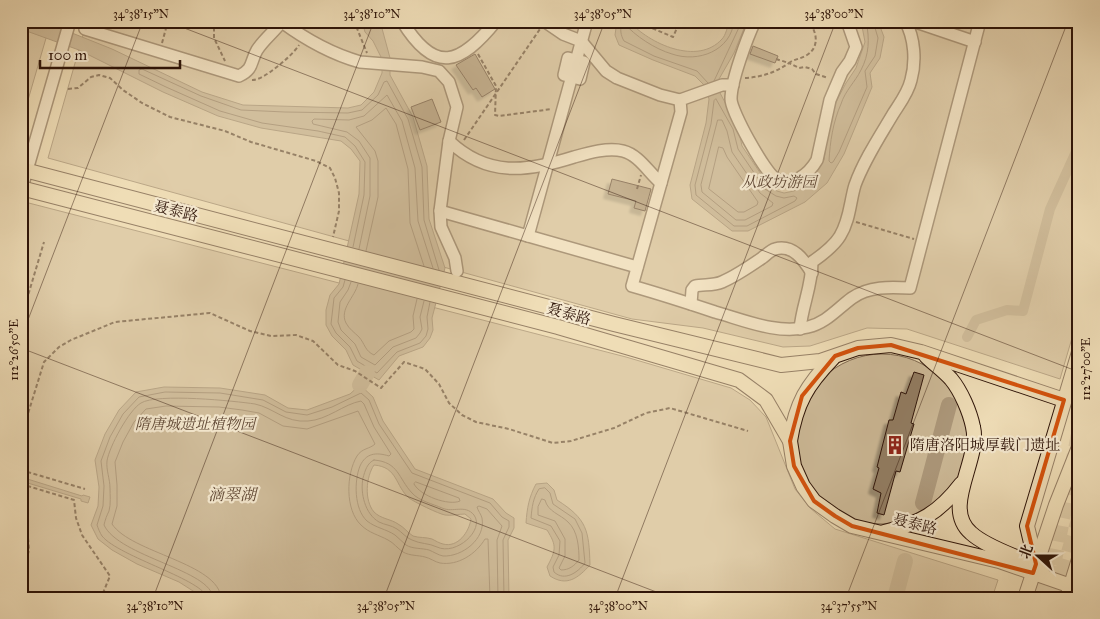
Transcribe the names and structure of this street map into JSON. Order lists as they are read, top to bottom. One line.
{"streets":{"main road":["聂泰路"]},"water":["滴翠湖"],"parks":["从政坊游园","隋唐城遗址植物园"],"places":{"building":["隋唐洛阳城厚载门遗址"]},"scale_bar":"100 m","north":"left","coordinates":["34°38'15\"N","34°38'10\"N","34°38'05\"N","34°38'00\"N","112°26'50\"E","112°27'00\"E","34°37'55\"N"]}
